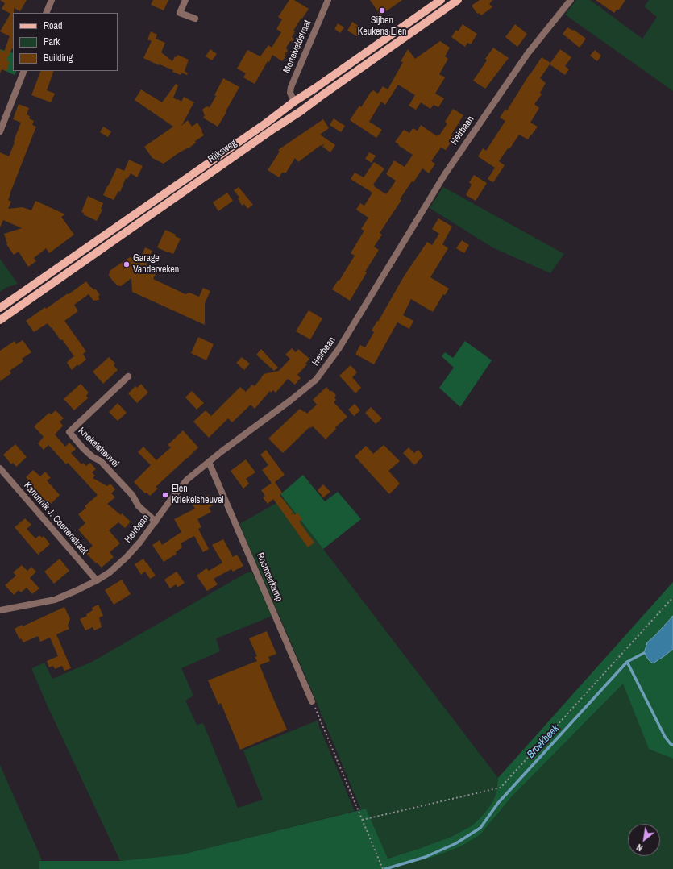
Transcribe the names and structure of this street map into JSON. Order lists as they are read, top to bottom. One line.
{"streets":{"main road":["Rijksweg"],"street":["Mortelveldstraat","Heirbaan","Kriekelsheuvel","Kanunnik J. Coenenstraat","Rosmeerkamp"]},"crossings":[["Mortelveldstraat","Rijksweg"],["Heirbaan","Kriekelsheuvel"],["Heirbaan","Kanunnik J. Coenenstraat"],["Heirbaan","Rosmeerkamp"]],"water":["Broekbeek"],"places":["Sijben Keukens Elen","Garage Vanderveken","Elen Kriekelsheuvel"],"legend":["Road","Park","Building"],"north":"bottom left"}
